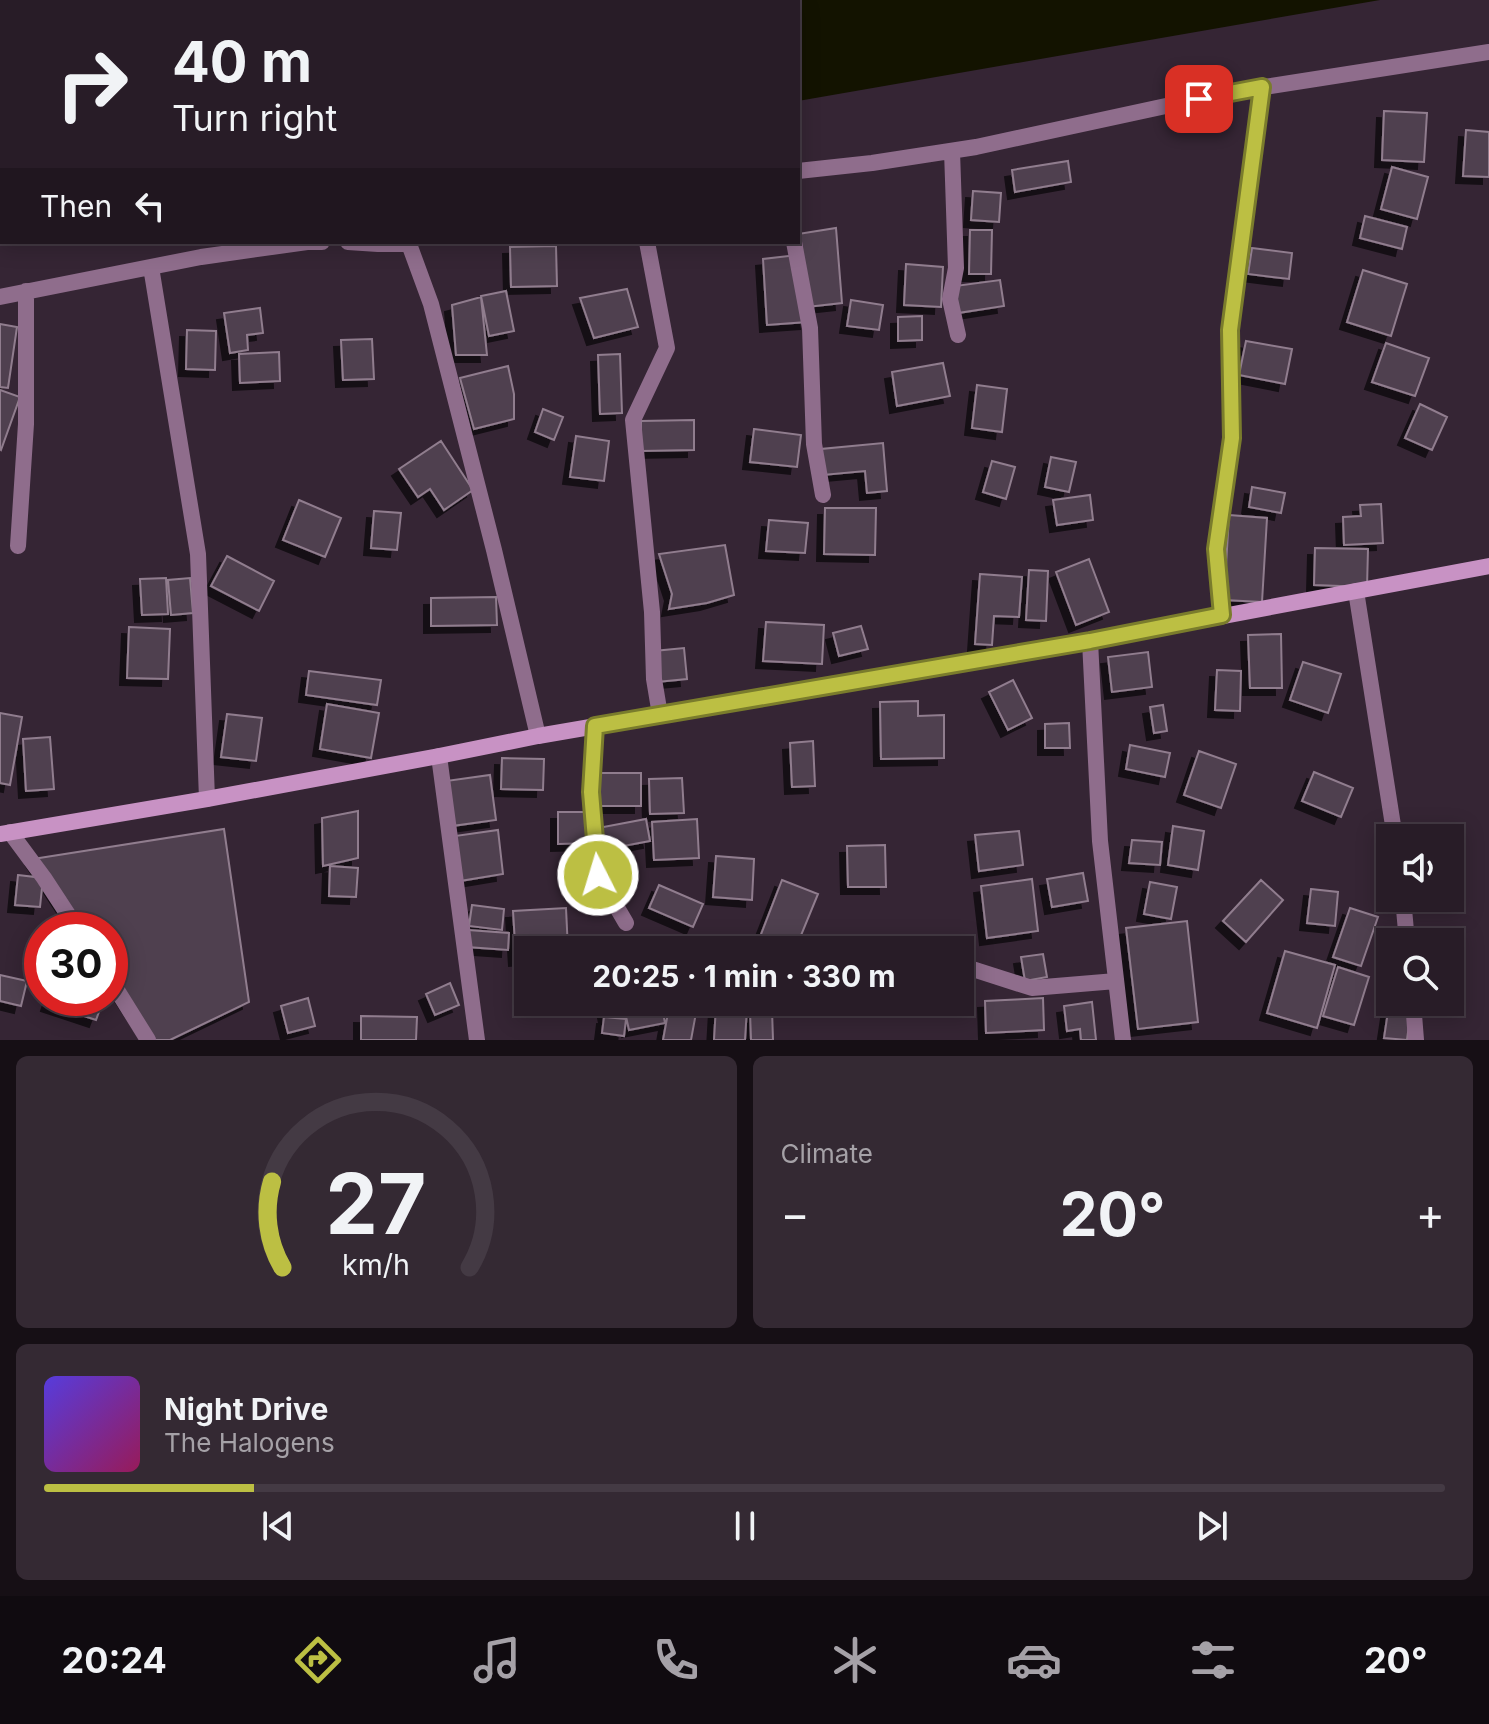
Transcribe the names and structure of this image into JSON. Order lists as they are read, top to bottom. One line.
{"page":{"turn":["40 m","Turn right"],"then":"Then","limit":"30","trip":"20:25 · 1 min · 330 m","tile":"Climate","heat":["−","20°","+"],"song":["Night Drive","The Halogens"],"tabs":["20:24","20°"],"gauge":["27","km/h"]}}
